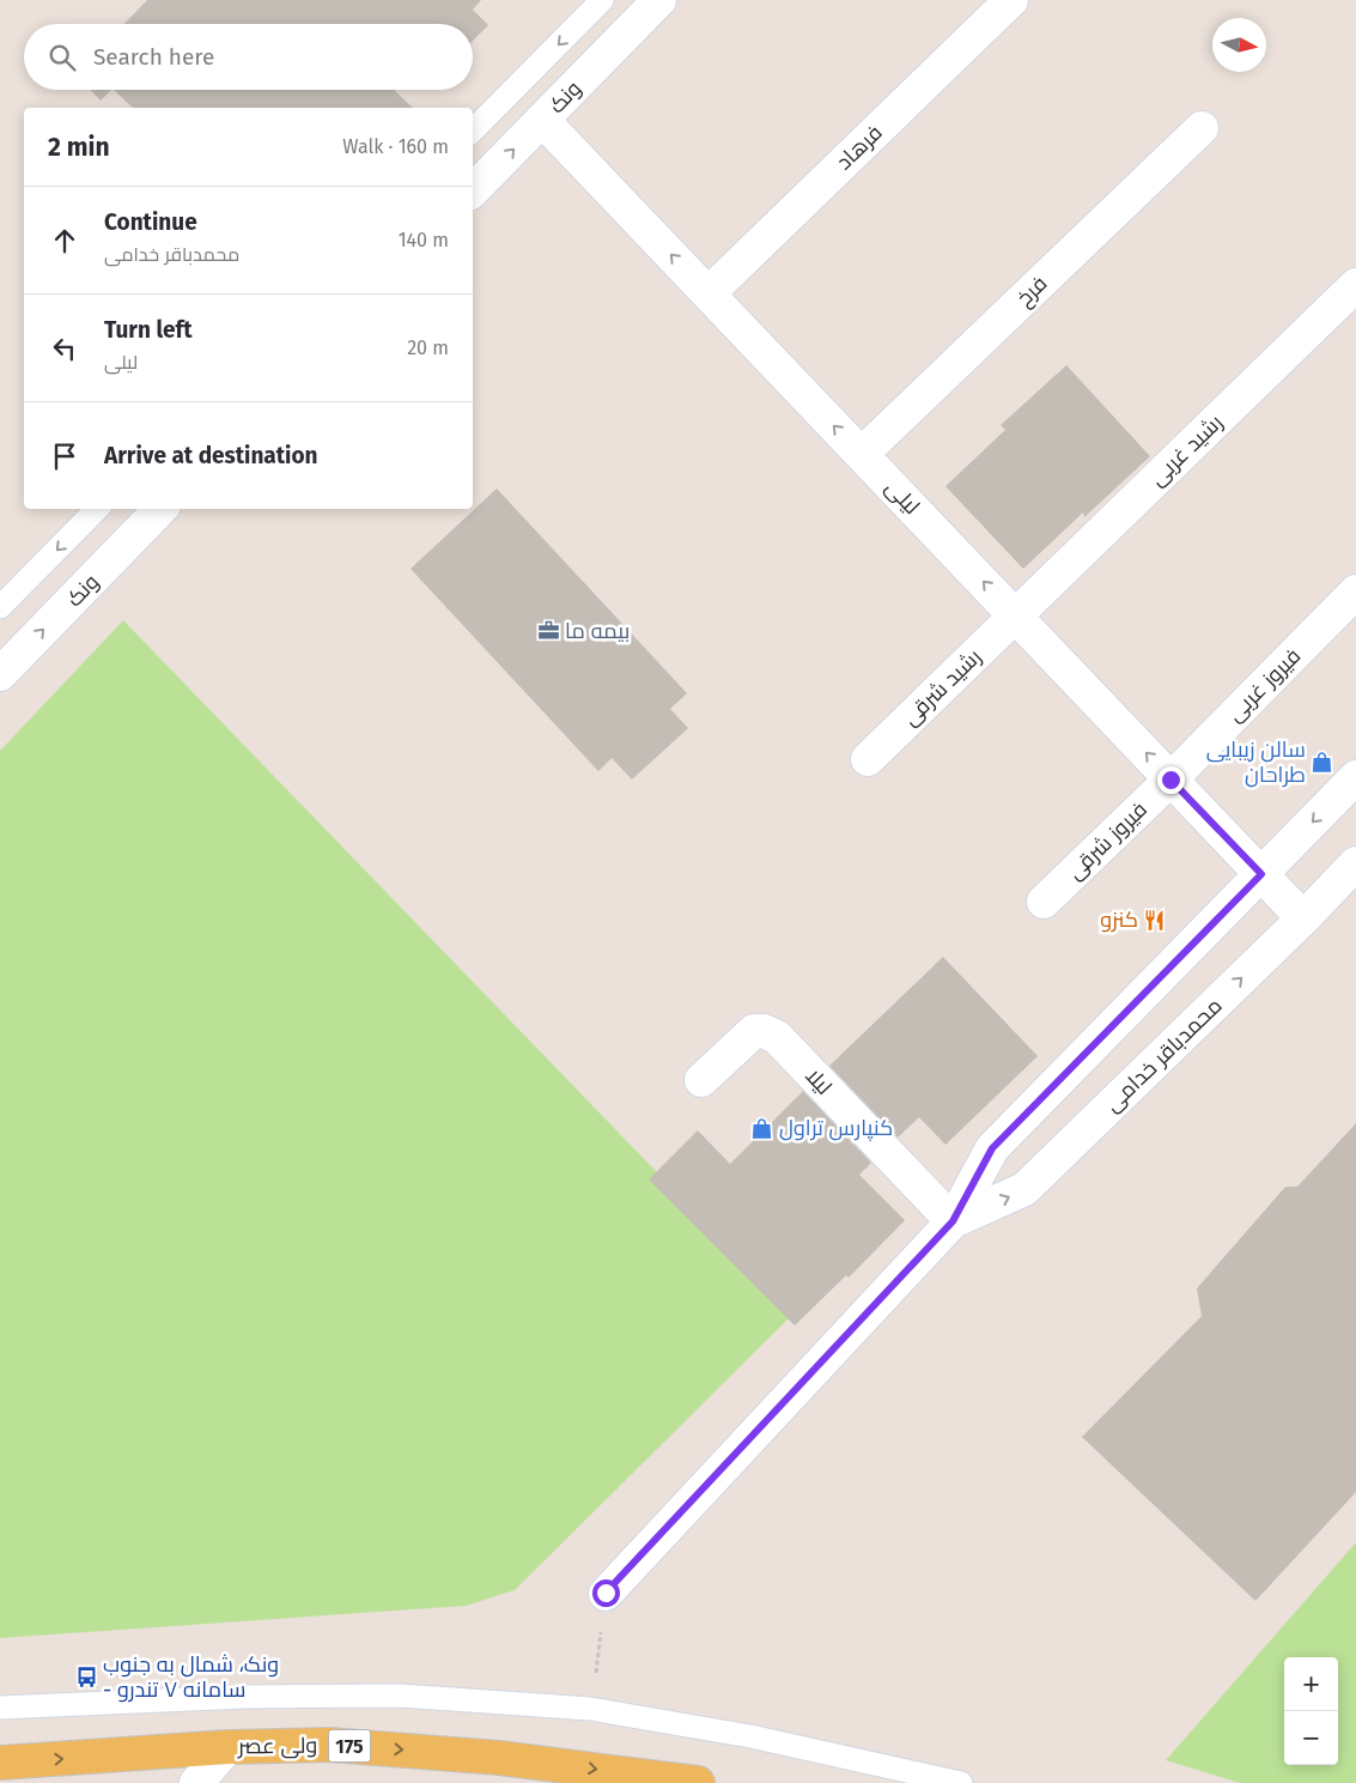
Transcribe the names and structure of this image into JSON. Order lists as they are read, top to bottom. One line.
{"streets":{"main road":["ولی عصر","175"],"street":["ونک","فرهاد","فرخ","رشید غربی","لیلی","فیروز غربی","رشید شرقی","فیروز شرقی","محمدباقر خدامی","لیلا"]},"crossings":[["ونک","لیلی"],["فرهاد","لیلی"],["فرخ","لیلی"],["رشید غربی","لیلی"],["رشید غربی","رشید شرقی"],["لیلی","فیروز غربی"],["لیلی","رشید شرقی"],["لیلی","فیروز شرقی"],["لیلی","محمدباقر خدامی"],["فیروز غربی","فیروز شرقی"],["محمدباقر خدامی","لیلا"]],"one_way":["ونک","لیلی","ولی عصر"],"places":{"office":["بیمه ما"],"shop":["سالن زیبایی طراحان","کنپارس تراول"],"restaurant":["کنزو"],"bus stop":["ونک، شمال به جنوب - سامانه ۷ تندرو"]},"north":"right","page":{"search":"Search here","heading":["2 min","Walk · 160 m"],"list":[["Continue","محمدباقر خدامی","140 m"],["Turn left","لیلی","20 m"],"Arrive at destination"],"map_buttons":["+","−"]}}
